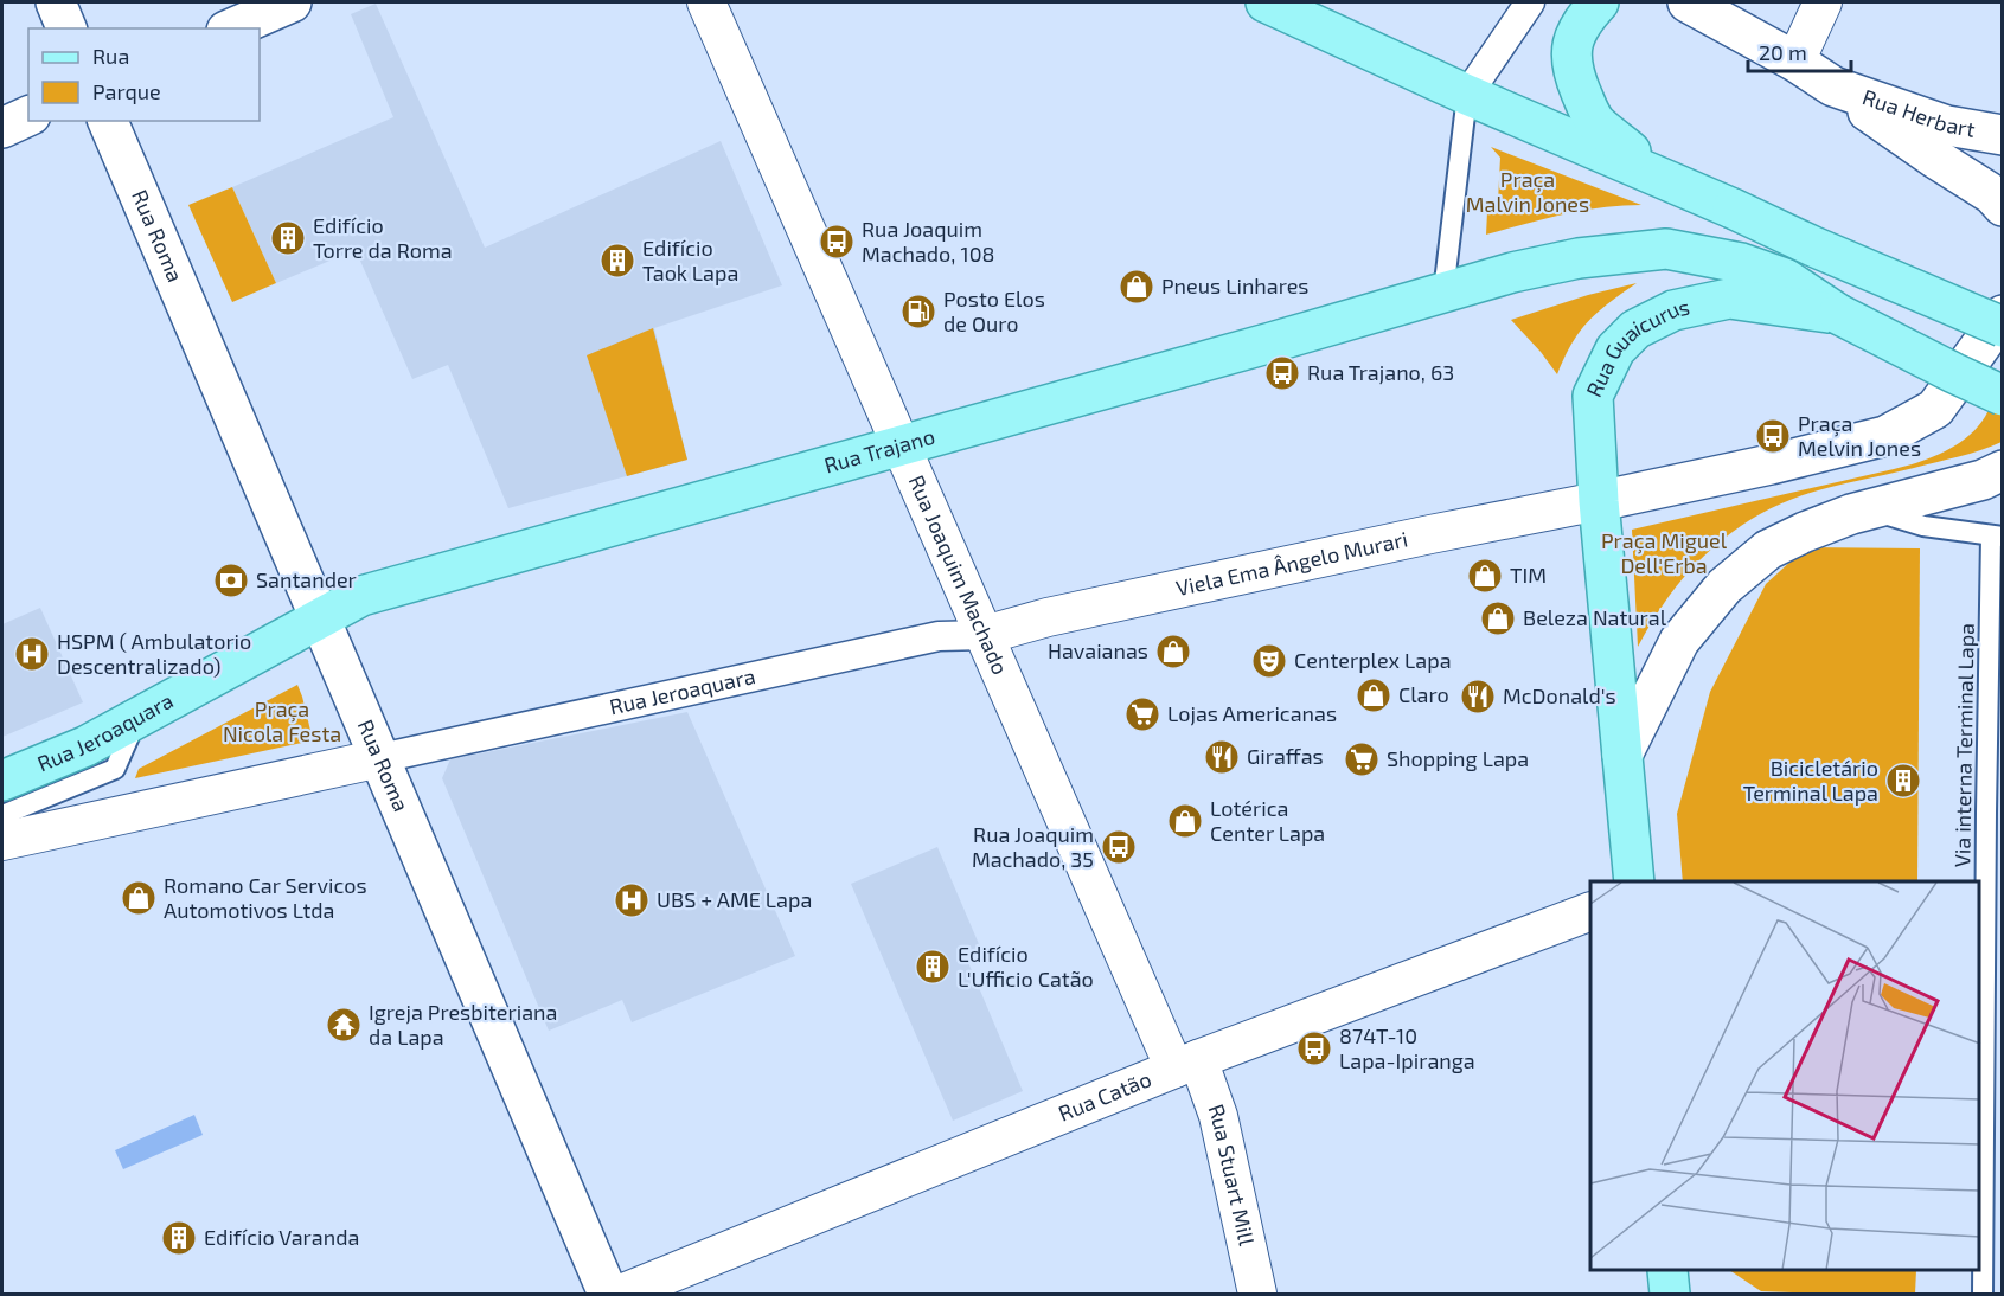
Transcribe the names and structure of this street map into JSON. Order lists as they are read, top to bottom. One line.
{"streets":{"main road":["Rua Guaicurus","Rua Trajano","Rua Jeroaquara"],"street":["Rua Herbart","Rua Roma","Viela Ema Ângelo Murari","Rua Joaquim Machado","Rua Catão","Rua Stuart Mill"],"lane":["Via interna Terminal Lapa"]},"crossings":[["Rua Roma","Rua Trajano"],["Rua Roma","Rua Jeroaquara"],["Rua Guaicurus","Viela Ema Ângelo Murari"],["Rua Trajano","Rua Joaquim Machado"],["Rua Trajano","Rua Jeroaquara"],["Viela Ema Ângelo Murari","Rua Joaquim Machado"],["Viela Ema Ângelo Murari","Rua Jeroaquara"],["Rua Joaquim Machado","Rua Jeroaquara"],["Rua Joaquim Machado","Rua Catão"],["Rua Joaquim Machado","Rua Stuart Mill"],["Rua Catão","Rua Stuart Mill"]],"parks":["Praça Malvin Jones","Praça Miguel Dell'Erba","Praça Nicola Festa"],"places":{"building":["Edifício Torre da Roma","Edifício Taok Lapa","Bicicletário Terminal Lapa","Edifício L'Ufficio Catão","Edifício Varanda"],"bus stop":["Rua Joaquim Machado, 108","Rua Trajano, 63","Praça Melvin Jones","Rua Joaquim Machado, 35","874T-10 Lapa-Ipiranga"],"shop":["Pneus Linhares","TIM","Beleza Natural","Havaianas","Claro","Lotérica Center Lapa","Romano Car Servicos Automotivos Ltda"],"fuel station":["Posto Elos de Ouro"],"bank":["Santander"],"hospital":["HSPM ( Ambulatorio Descentralizado)","UBS + AME Lapa"],"theatre":["Centerplex Lapa"],"restaurant":["McDonald's","Giraffas"],"supermarket":["Lojas Americanas","Shopping Lapa"],"temple":["Igreja Presbiteriana da Lapa"]},"legend":["Rua","Parque"],"scale_bar":"20 m"}
